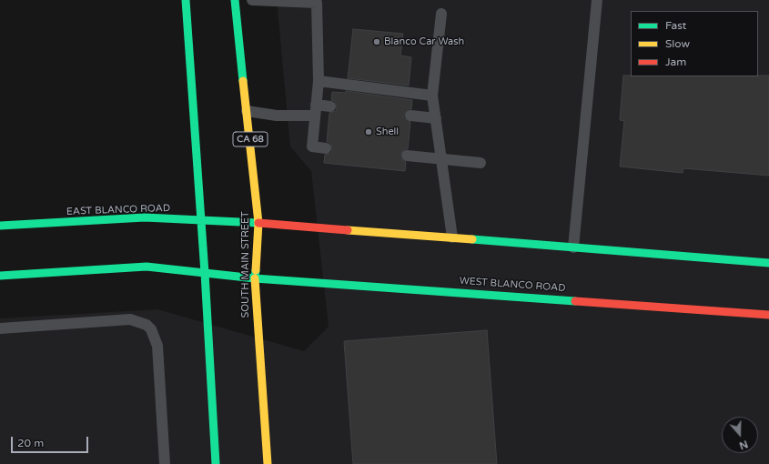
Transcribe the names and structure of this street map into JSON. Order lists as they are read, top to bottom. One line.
{"streets":{"main road":["CA 68","EAST BLANCO ROAD","SOUTH MAIN STREET","WEST BLANCO ROAD"]},"crossings":[["EAST BLANCO ROAD","SOUTH MAIN STREET"],["SOUTH MAIN STREET","WEST BLANCO ROAD"]],"places":["Blanco Car Wash","Shell"],"legend":["Fast","Slow","Jam"],"scale_bar":"20 m","north":"bottom"}
